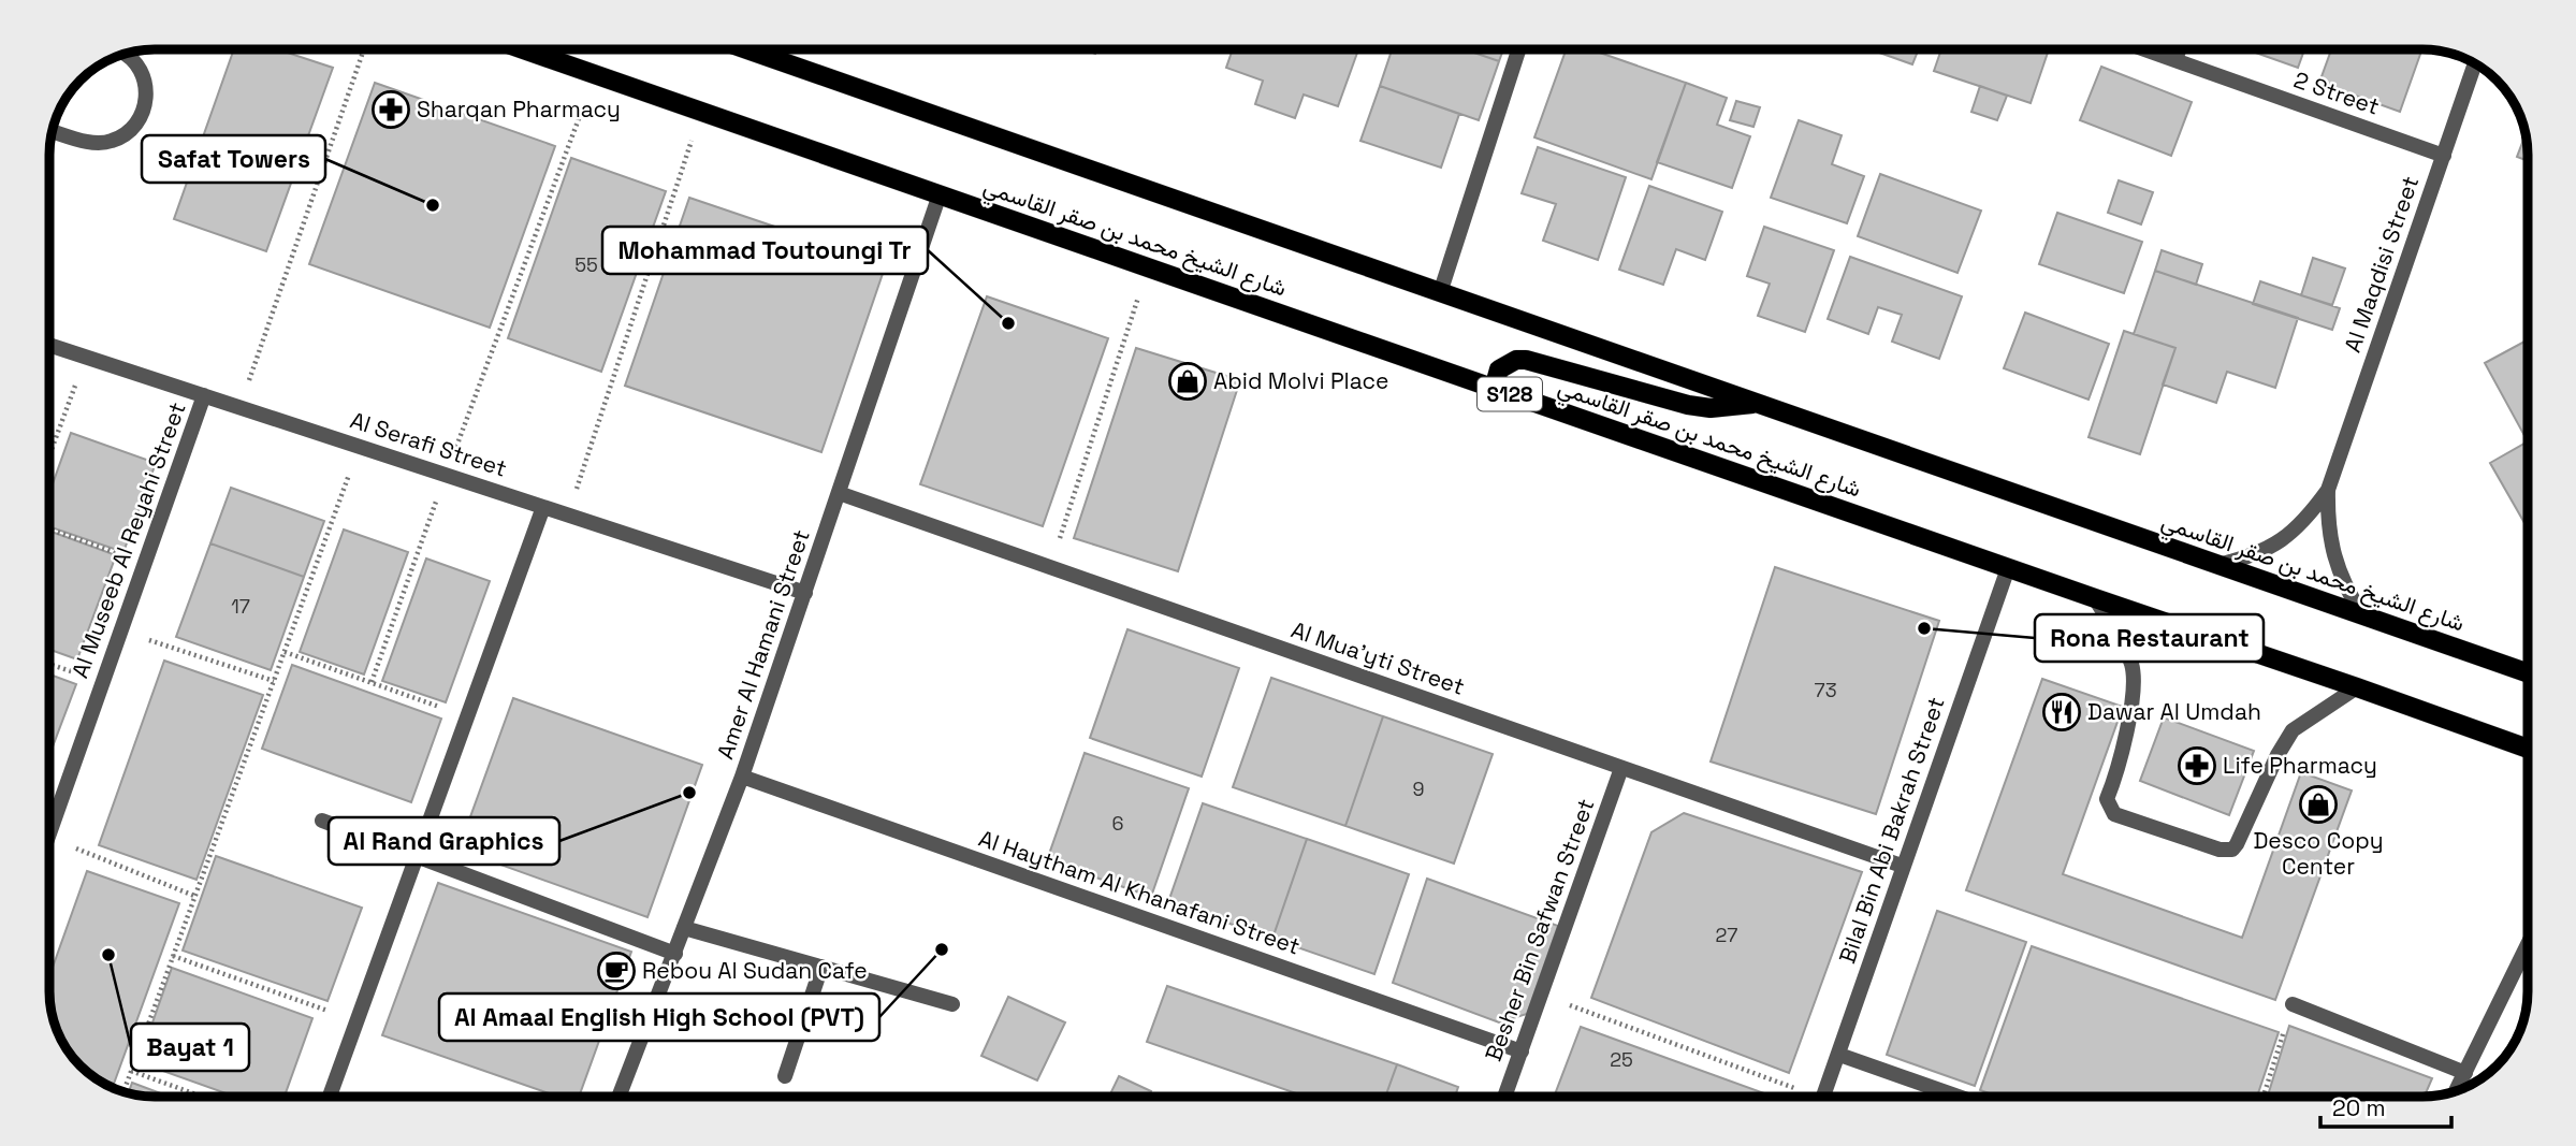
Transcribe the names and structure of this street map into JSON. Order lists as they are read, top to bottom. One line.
{"streets":{"main road":["شارع الشيخ محمد بن صقر القاسمي","S128"],"street":["2 Street","Al Maqdisi Street","Al Serafi Street","Al Museeb Al Reyahi Street","Amer Al Hamani Street","Al Mua'yti Street","Bilal Bin Abi Bakrah Street","Al Haytham Al Khanafani Street","Besher Bin Safwan Street"]},"crossings":[["2 Street","Al Maqdisi Street"],["شارع الشيخ محمد بن صقر القاسمي","Al Maqdisi Street"],["شارع الشيخ محمد بن صقر القاسمي","Amer Al Hamani Street"],["شارع الشيخ محمد بن صقر القاسمي","Bilal Bin Abi Bakrah Street"],["Al Serafi Street","Al Museeb Al Reyahi Street"],["Al Serafi Street","Amer Al Hamani Street"],["Amer Al Hamani Street","Al Mua'yti Street"],["Amer Al Hamani Street","Al Haytham Al Khanafani Street"],["Al Mua'yti Street","Bilal Bin Abi Bakrah Street"],["Al Mua'yti Street","Besher Bin Safwan Street"],["Al Haytham Al Khanafani Street","Besher Bin Safwan Street"]],"places":{"pharmacy":["Sharqan Pharmacy","Life Pharmacy"],"other":["Safat Towers","Mohammad Toutoungi Tr","Rona Restaurant","Al Rand Graphics","Al Amaal English High School (PVT)","Bayat 1"],"shop":["Abid Molvi Place","Desco Copy Center"],"restaurant":["Dawar Al Umdah"],"cafe":["Rebou Al Sudan Cafe"]},"house_numbers":["55","17","73","9","6","27","25"],"scale_bar":"20 m"}
